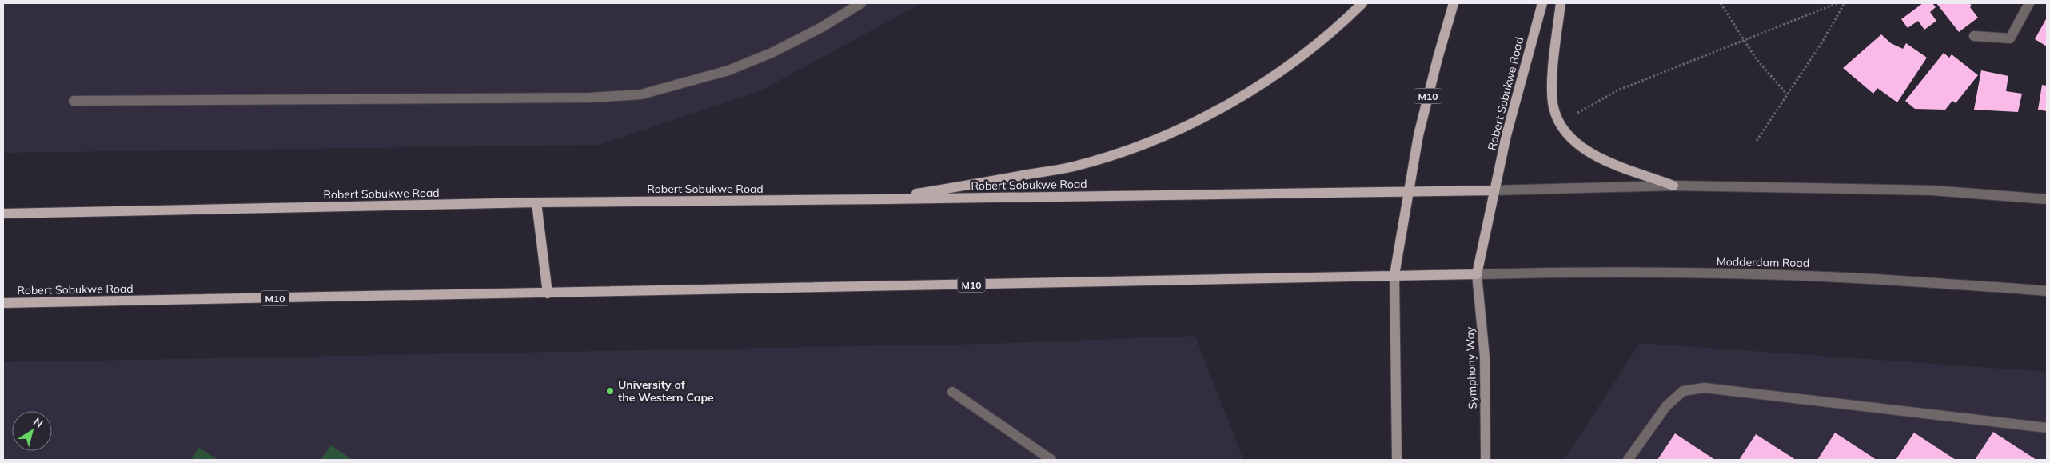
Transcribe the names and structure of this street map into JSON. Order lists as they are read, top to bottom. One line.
{"streets":{"main road":["Robert Sobukwe Road","M10","Symphony Way"],"street":["Modderdam Road"]},"crossings":[["Robert Sobukwe Road","M10"],["Robert Sobukwe Road","Modderdam Road"],["Robert Sobukwe Road","Symphony Way"],["Modderdam Road","Symphony Way"]],"places":["University of the Western Cape"],"north":"top right"}
